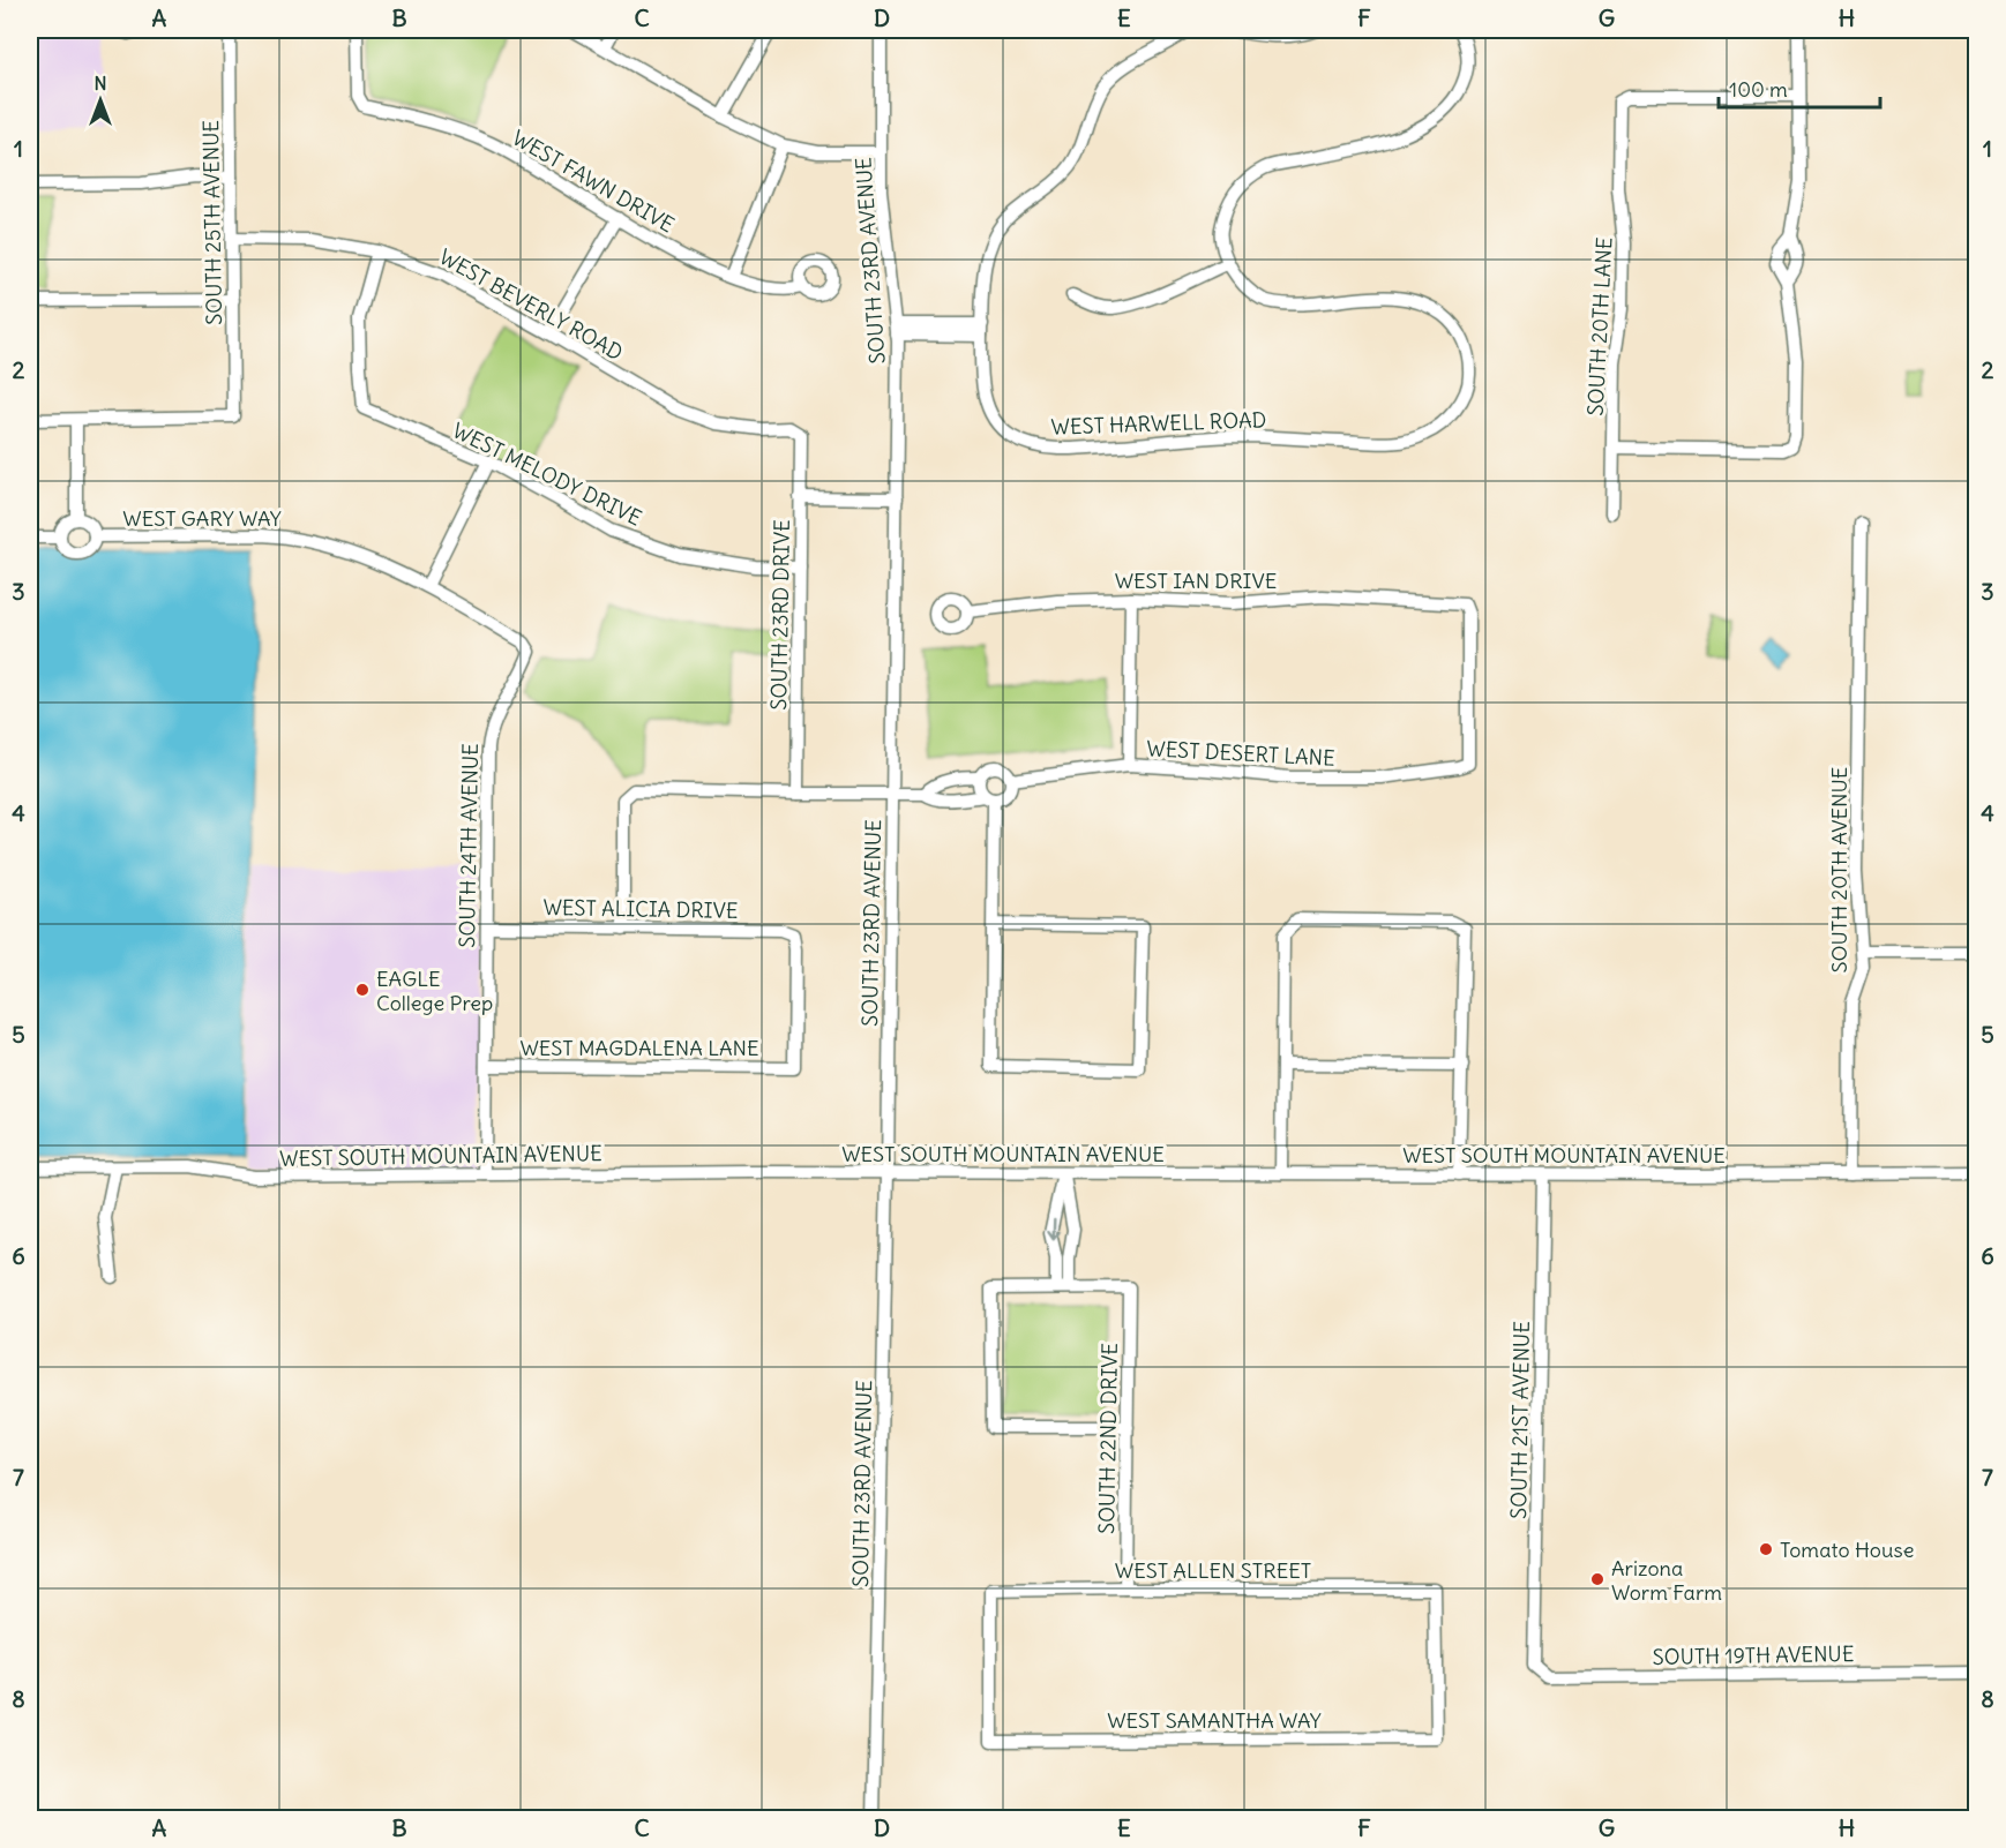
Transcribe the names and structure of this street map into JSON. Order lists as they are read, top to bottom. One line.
{"streets":{"street":["WEST FAWN DRIVE","SOUTH 25TH AVENUE","SOUTH 23RD AVENUE","WEST BEVERLY ROAD","SOUTH 20TH LANE","WEST HARWELL ROAD","WEST MELODY DRIVE","WEST GARY WAY","WEST IAN DRIVE","SOUTH 23RD DRIVE","WEST DESERT LANE","SOUTH 24TH AVENUE","SOUTH 20TH AVENUE","WEST ALICIA DRIVE","WEST MAGDALENA LANE","WEST SOUTH MOUNTAIN AVENUE","SOUTH 21ST AVENUE","SOUTH 22ND DRIVE","WEST ALLEN STREET","SOUTH 19TH AVENUE","WEST SAMANTHA WAY"]},"crossings":[["SOUTH 25TH AVENUE","WEST BEVERLY ROAD"],["SOUTH 23RD AVENUE","WEST SOUTH MOUNTAIN AVENUE"],["WEST BEVERLY ROAD","WEST MELODY DRIVE"],["WEST BEVERLY ROAD","SOUTH 23RD DRIVE"],["WEST MELODY DRIVE","SOUTH 23RD DRIVE"],["WEST GARY WAY","SOUTH 24TH AVENUE"],["WEST IAN DRIVE","WEST DESERT LANE"],["SOUTH 24TH AVENUE","WEST ALICIA DRIVE"],["SOUTH 24TH AVENUE","WEST MAGDALENA LANE"],["SOUTH 24TH AVENUE","WEST SOUTH MOUNTAIN AVENUE"],["SOUTH 20TH AVENUE","WEST SOUTH MOUNTAIN AVENUE"],["WEST ALICIA DRIVE","WEST MAGDALENA LANE"],["WEST SOUTH MOUNTAIN AVENUE","SOUTH 21ST AVENUE"],["SOUTH 21ST AVENUE","SOUTH 19TH AVENUE"],["SOUTH 22ND DRIVE","WEST ALLEN STREET"],["WEST ALLEN STREET","WEST SAMANTHA WAY"]],"places":["EAGLE College Prep","Tomato House","Arizona Worm Farm"],"scale_bar":"100 m","north":"top","grid":{"columns":["A","B","C","D","E","F","G","H"],"rows":["1","2","3","4","5","6","7","8"]}}
